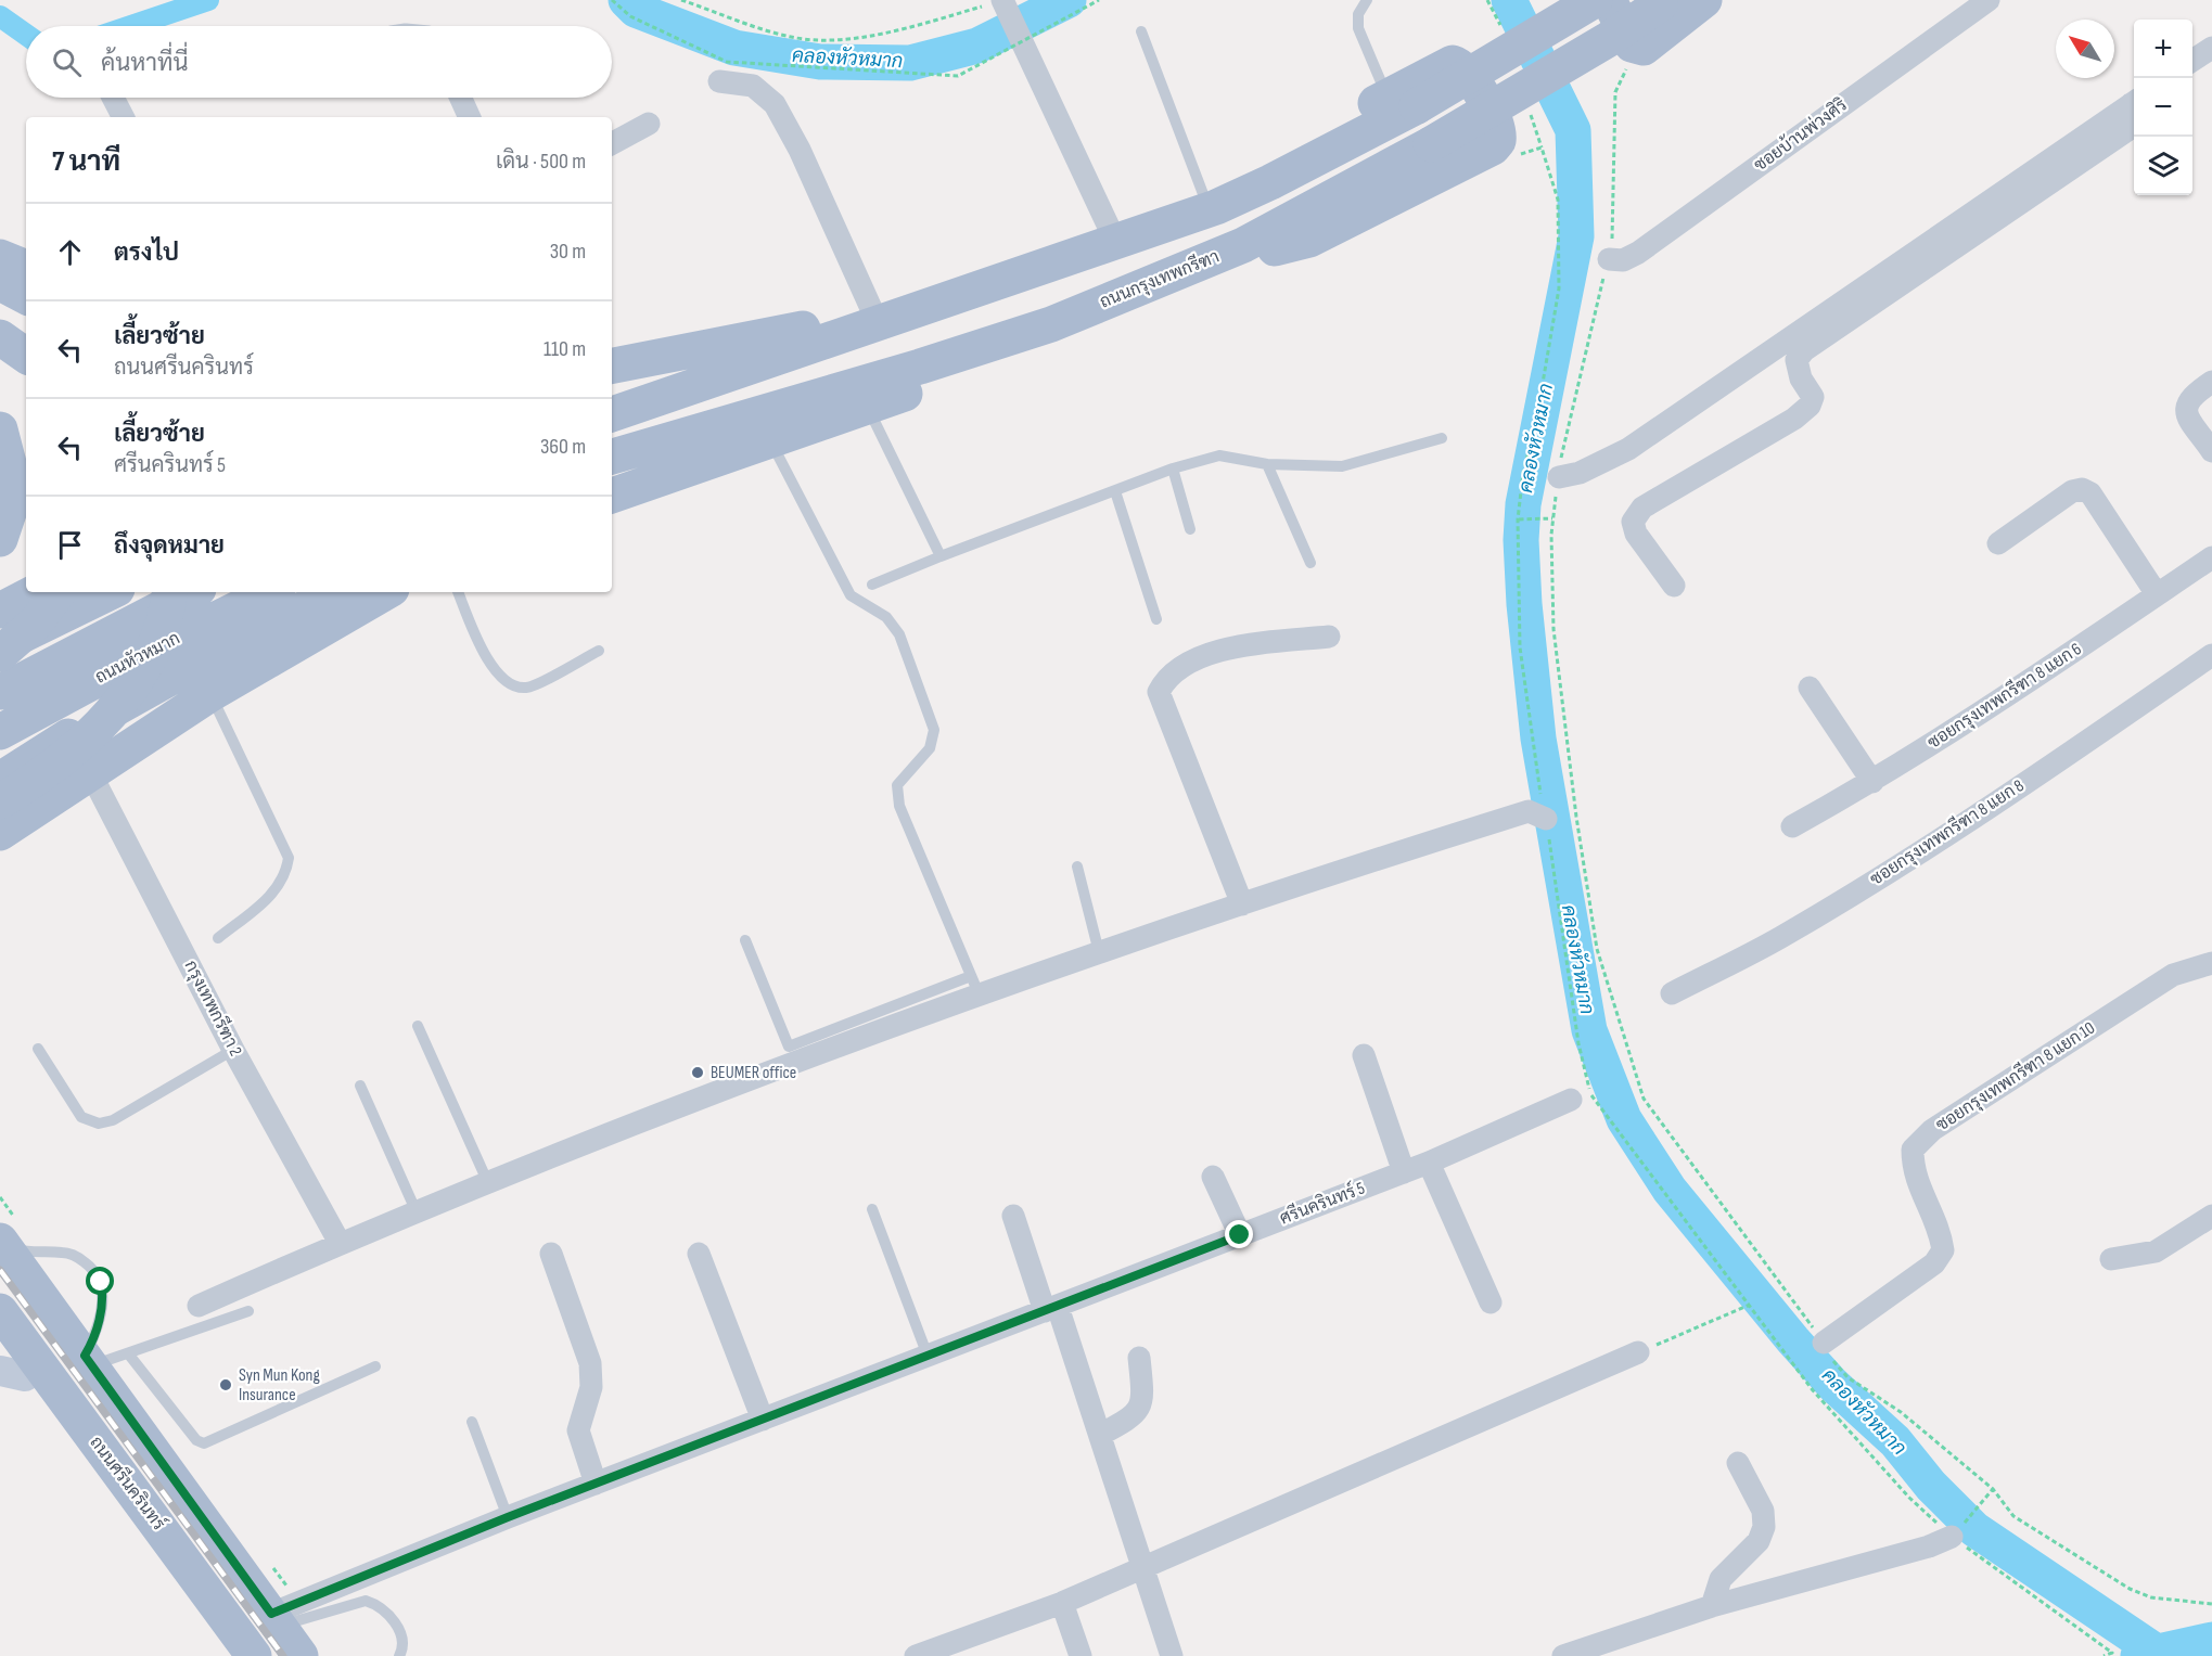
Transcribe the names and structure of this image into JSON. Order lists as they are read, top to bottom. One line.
{"streets":{"main road":["ถนนกรุงเทพกรีฑา","ถนนหัวหมาก","ถนนศรีนครินทร์"],"street":["ซอยบ้านพ่วงศิริ","ซอยกรุงเทพกรีฑา 8 แยก 6","ซอยกรุงเทพกรีฑา 8 แยก 8","กรุงเทพกรีฑา 2","ซอยกรุงเทพกรีฑา 8 แยก 10","ศรีนครินทร์ 5"]},"water":["คลองหัวหมาก"],"places":["BEUMER office","Syn Mun Kong Insurance"],"north":"top left","page":{"map_buttons":["+","−"],"search":"ค้นหาที่นี่","heading":["7 นาที","เดิน · 500 m"],"list":[["ตรงไป","30 m"],["เลี้ยวซ้าย","ถนนศรีนครินทร์","110 m"],["เลี้ยวซ้าย","ศรีนครินทร์ 5","360 m"],"ถึงจุดหมาย"]}}
